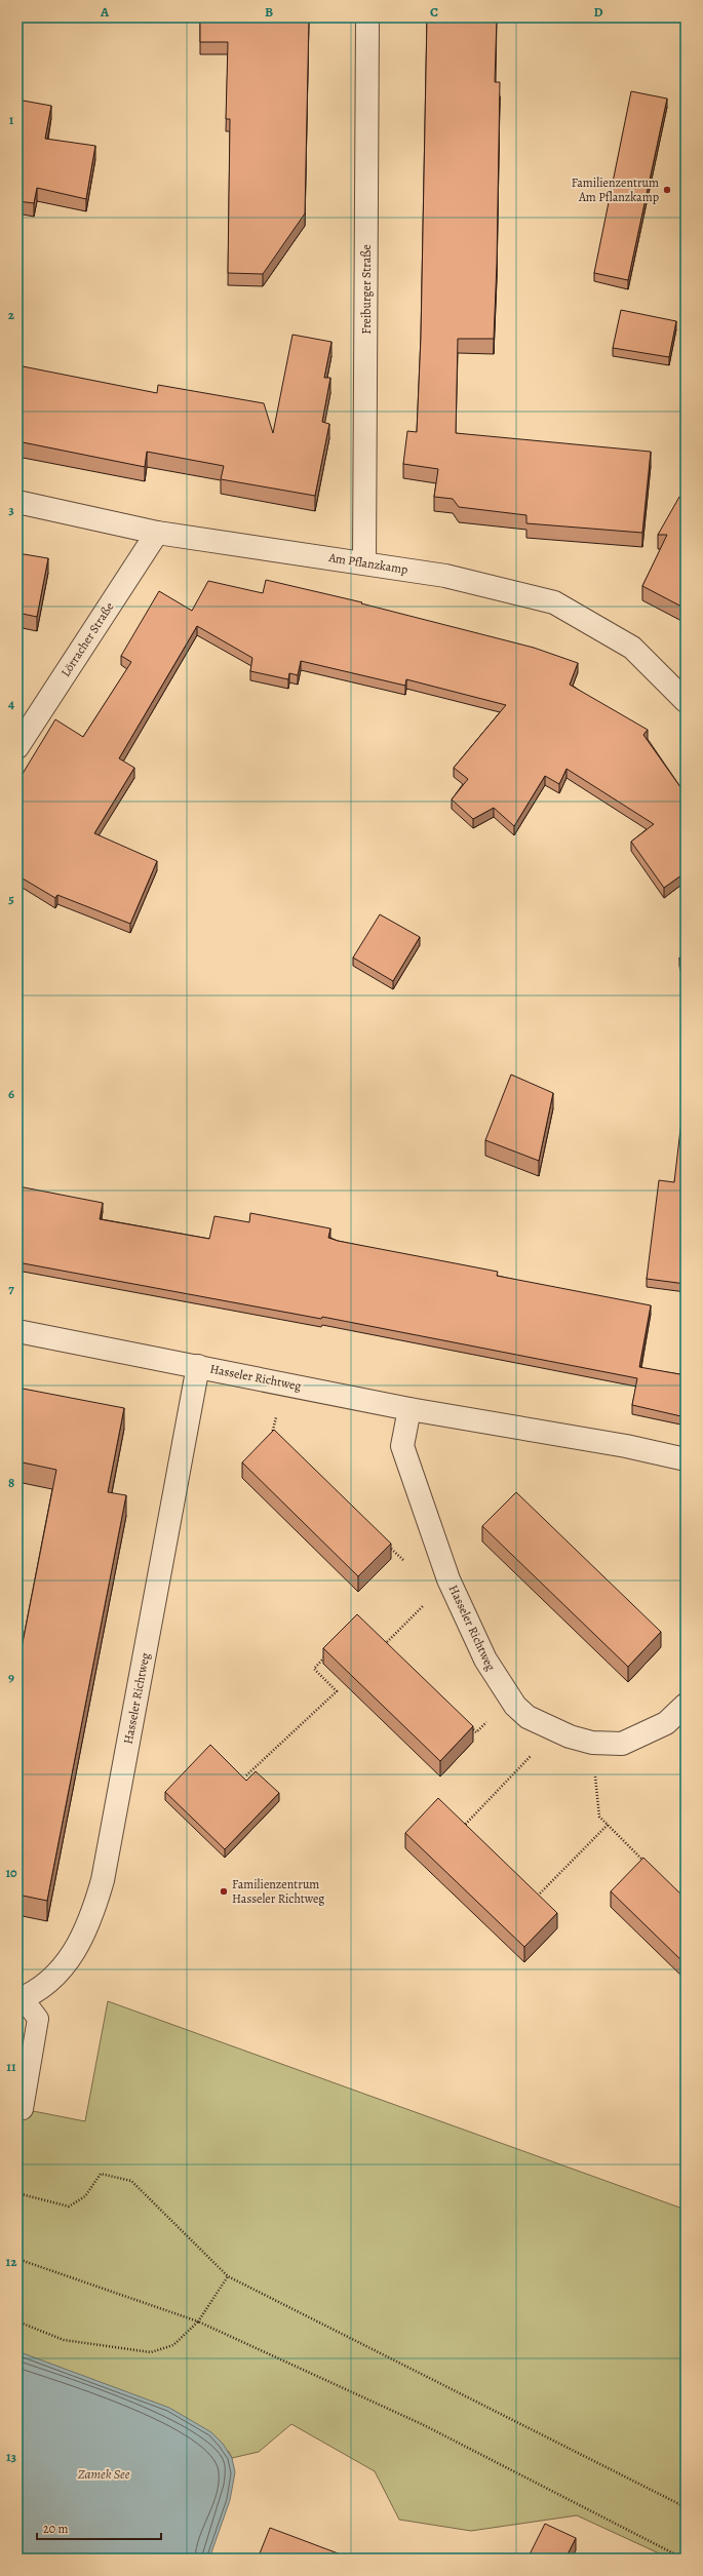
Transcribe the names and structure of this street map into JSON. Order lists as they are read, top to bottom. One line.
{"streets":{"street":["Freiburger Straße","Am Pflanzkamp","Lörracher Straße","Hasseler Richtweg"]},"crossings":[["Freiburger Straße","Am Pflanzkamp"],["Am Pflanzkamp","Lörracher Straße"]],"water":["Zamek See"],"places":["Familienzentrum Am Pflanzkamp","Familienzentrum Hasseler Richtweg"],"scale_bar":"20 m","grid":{"columns":["A","B","C","D"],"rows":["1","2","3","4","5","6","7","8","9","10","11","12","13"]}}
